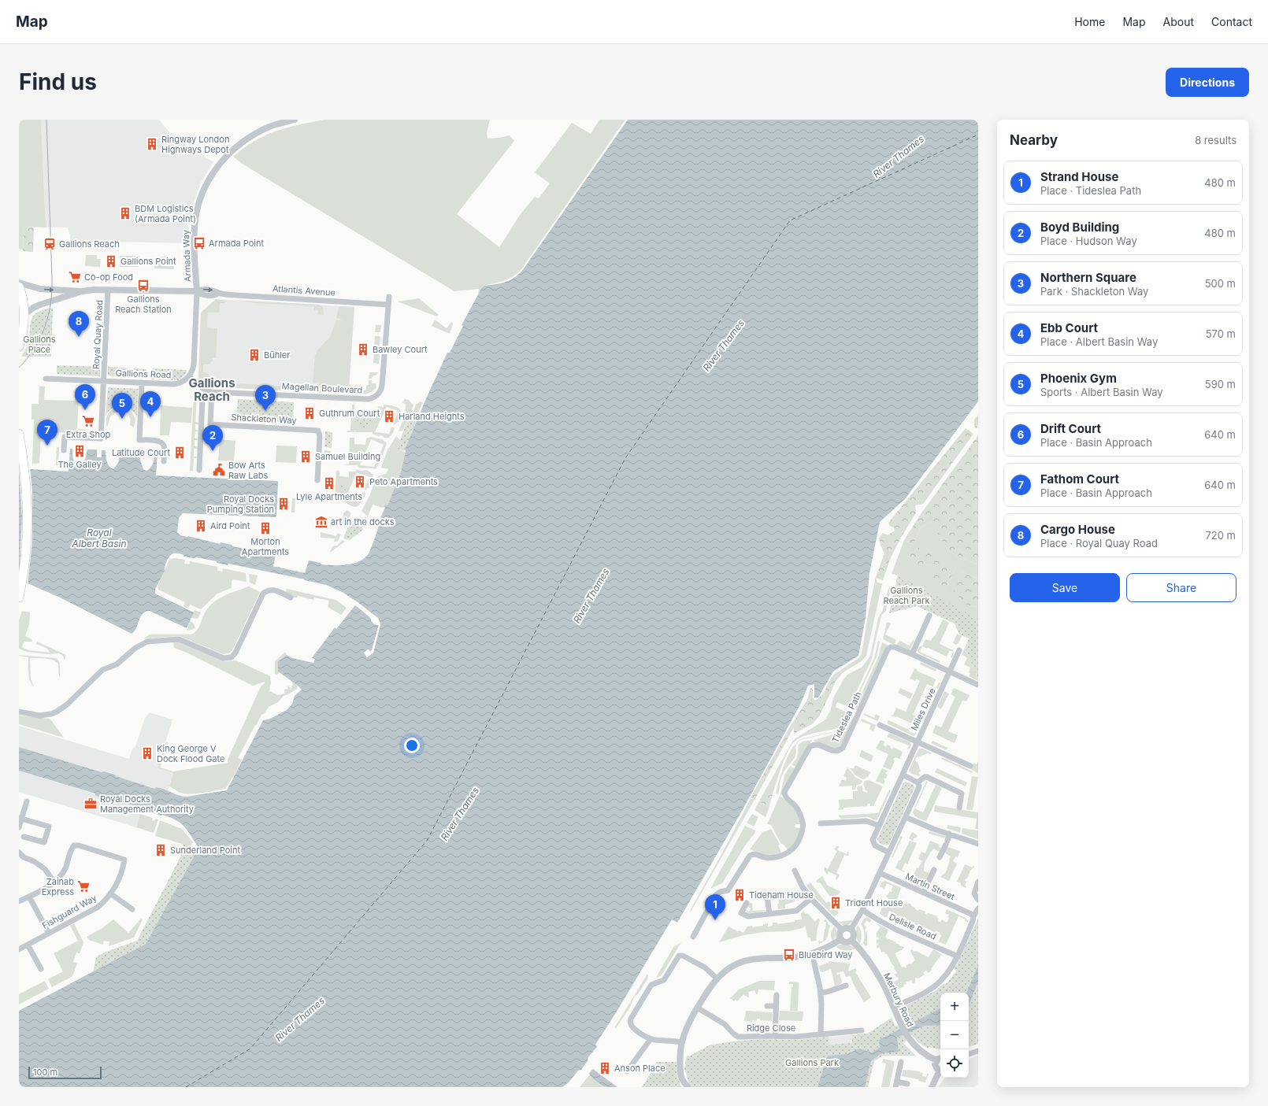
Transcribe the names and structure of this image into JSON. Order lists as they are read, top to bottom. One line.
{"streets":{"street":["Armada Way","Atlantis Avenue","Royal Quay Road","Gallions Road","Magellan Boulevard","Shackleton Way","Miles Drive","Tideslea Path","Martin Street","Fishguard Way","Delisle Road","Merbury Road","Ridge Close"]},"crossings":[["Armada Way","Atlantis Avenue"],["Atlantis Avenue","Royal Quay Road"],["Atlantis Avenue","Magellan Boulevard"],["Royal Quay Road","Gallions Road"],["Gallions Road","Magellan Boulevard"],["Magellan Boulevard","Shackleton Way"]],"districts":["Gallions Reach"],"water":["River Thames","Royal Albert Basin"],"parks":["Gallions Place","Gallions Reach Park","Gallions Park"],"places":{"building":["Ringway London Highways Depot","BDM Logistics (Armada Point)","Gallions Point","Bawley Court","Bühler","Guthrum Court","Harland Heights","The Galley","Latitude Court","Samuel Building","Peto Apartments","Lyle Apartments","Royal Docks Pumping Station","Aird Point","Morton Apartments","King George V Dock Flood Gate","Sunderland Point","Tideham House","Trident House","Anson Place"],"bus stop":["Armada Point","Gallions Reach Station","Bluebird Way"],"station":["Gallions Reach"],"supermarket":["Co-op Food","Extra Shop","Zainab Express"],"public building":["Bow Arts Raw Labs"],"museum":["art in the docks"],"office":["Royal Docks Management Authority"]},"scale_bar":"100 m","page":{"header":"Map","nav":["Home","Map","About","Contact"],"buttons":["Directions",["Save","Share"]],"title":"Find us","heading":["Nearby","8 results"],"list":[{"mark":"1","name":"Strand House","note":"Place · Tideslea Path","value":"480 m"},{"mark":"2","name":"Boyd Building","note":"Place · Hudson Way","value":"480 m"},{"mark":"3","name":"Northern Square","note":"Park · Shackleton Way","value":"500 m"},{"mark":"4","name":"Ebb Court","note":"Place · Albert Basin Way","value":"570 m"},{"mark":"5","name":"Phoenix Gym","note":"Sports · Albert Basin Way","value":"590 m"},{"mark":"6","name":"Drift Court","note":"Place · Basin Approach","value":"640 m"},{"mark":"7","name":"Fathom Court","note":"Place · Basin Approach","value":"640 m"},{"mark":"8","name":"Cargo House","note":"Place · Royal Quay Road","value":"720 m"}],"pins":["8","6","3","4","5","7","2","1"],"map_buttons":["+","−"],"scale":"100 m"}}
